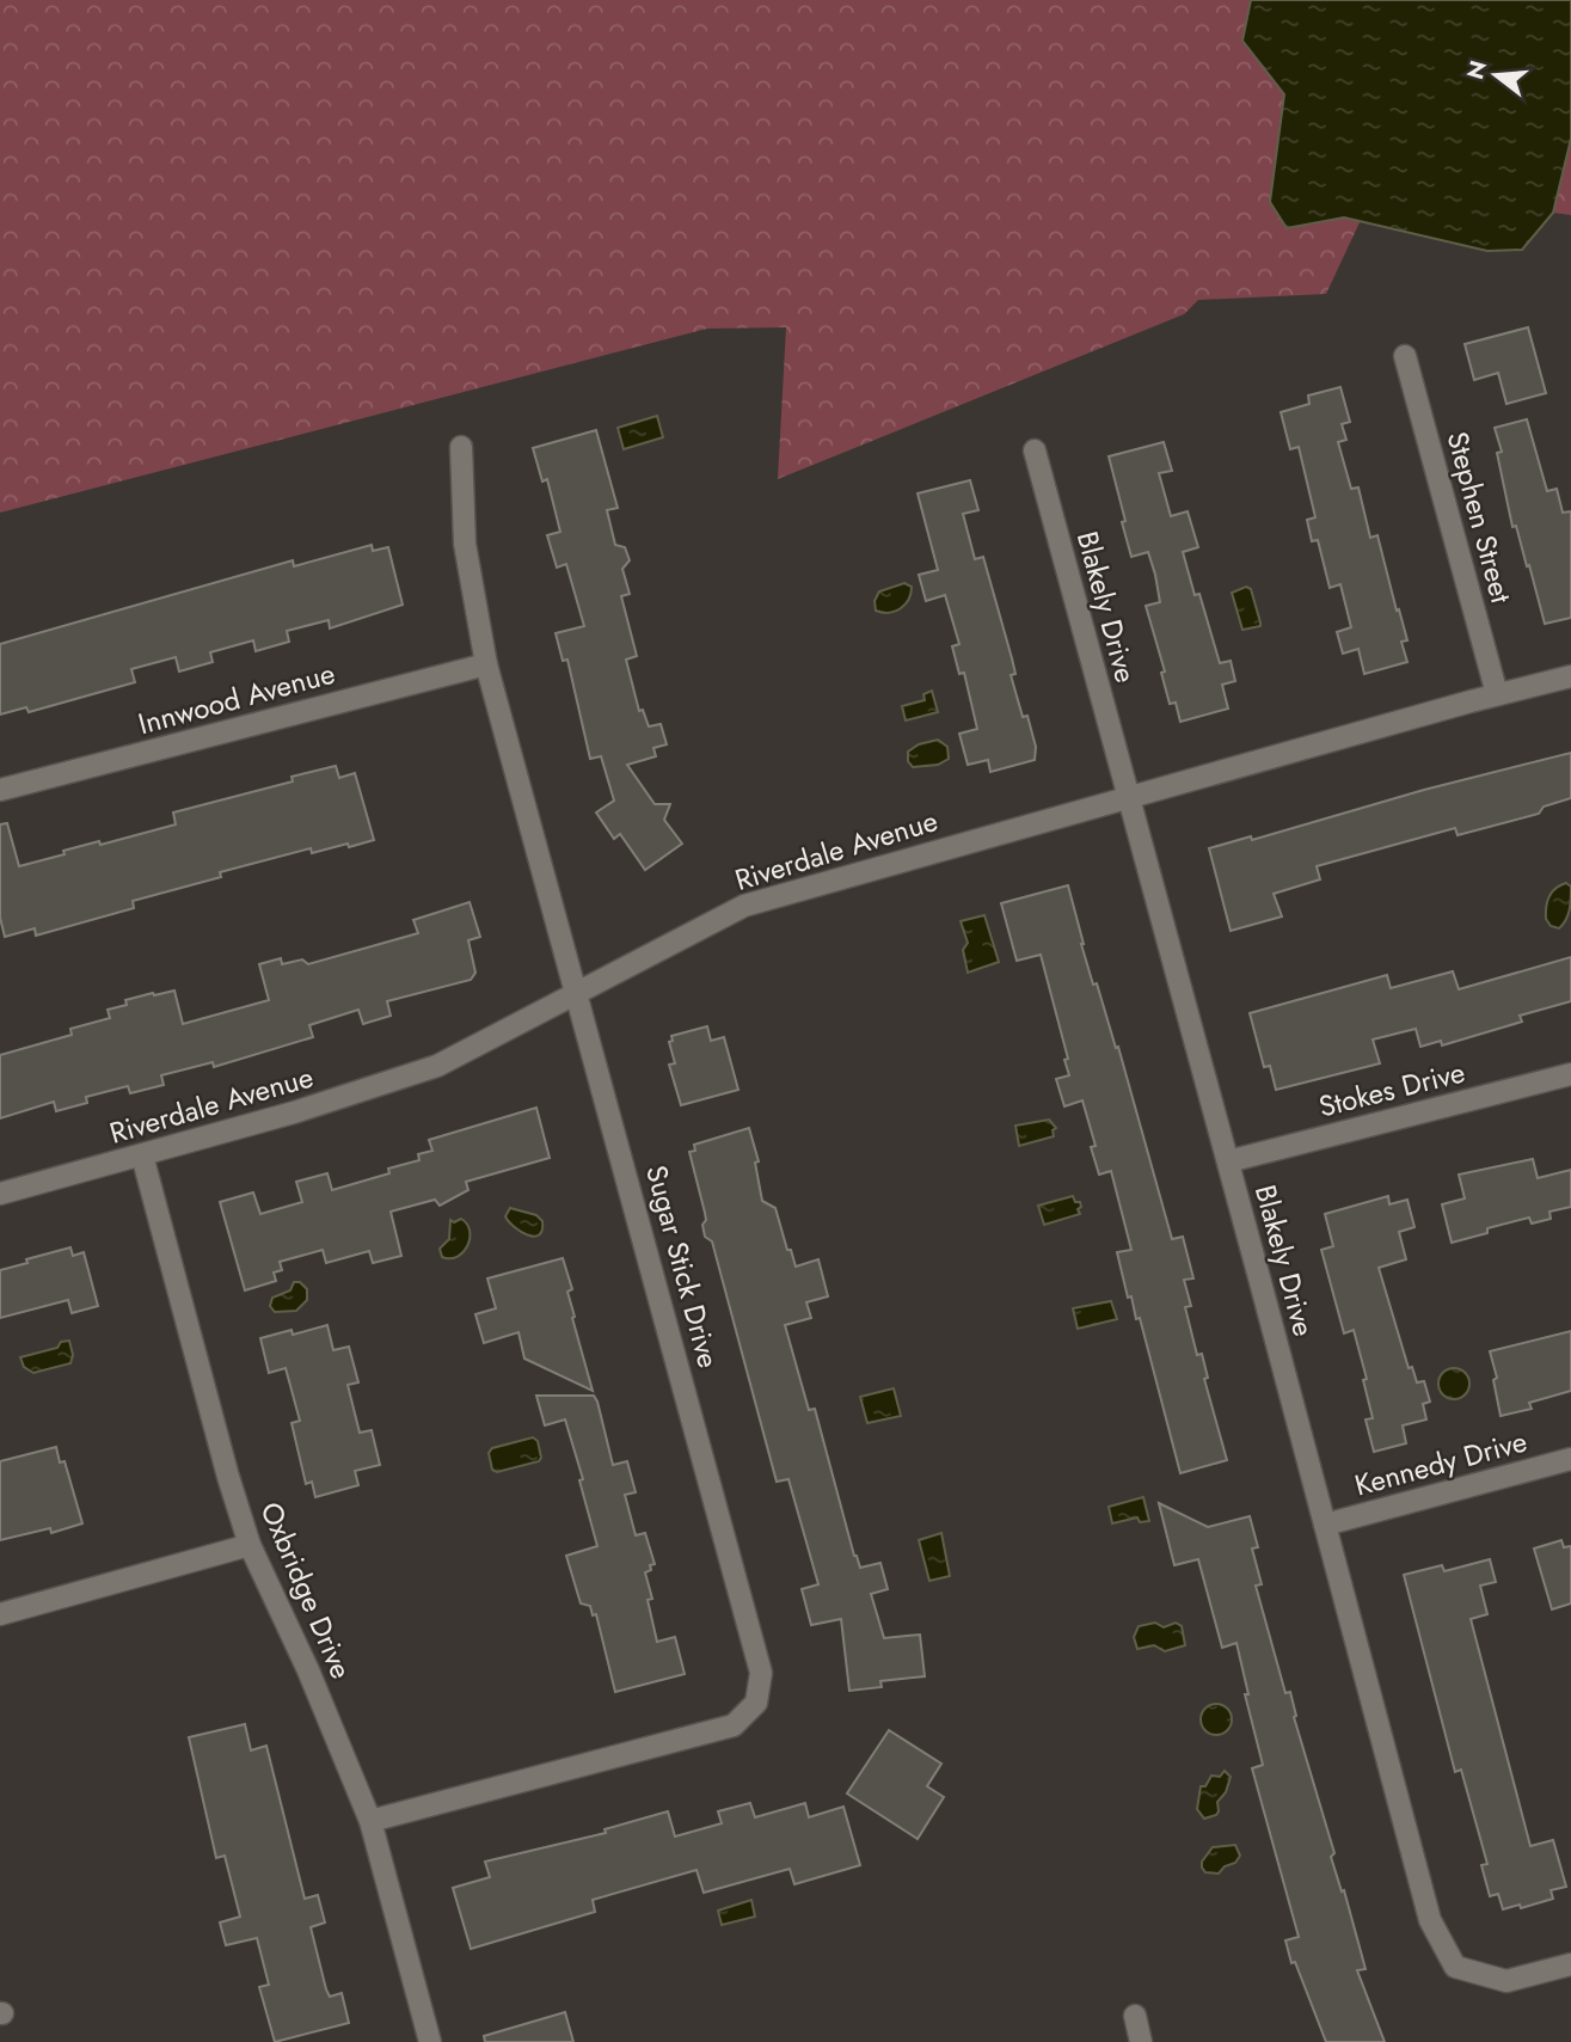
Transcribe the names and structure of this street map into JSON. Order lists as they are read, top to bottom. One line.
{"streets":{"street":["Stephen Street","Blakely Drive","Innwood Avenue","Riverdale Avenue","Stokes Drive","Sugar Stick Drive","Kennedy Drive","Oxbridge Drive"]},"crossings":[["Stephen Street","Riverdale Avenue"],["Blakely Drive","Riverdale Avenue"],["Blakely Drive","Stokes Drive"],["Blakely Drive","Kennedy Drive"],["Innwood Avenue","Sugar Stick Drive"],["Riverdale Avenue","Sugar Stick Drive"],["Riverdale Avenue","Oxbridge Drive"],["Sugar Stick Drive","Oxbridge Drive"]],"north":"left"}
